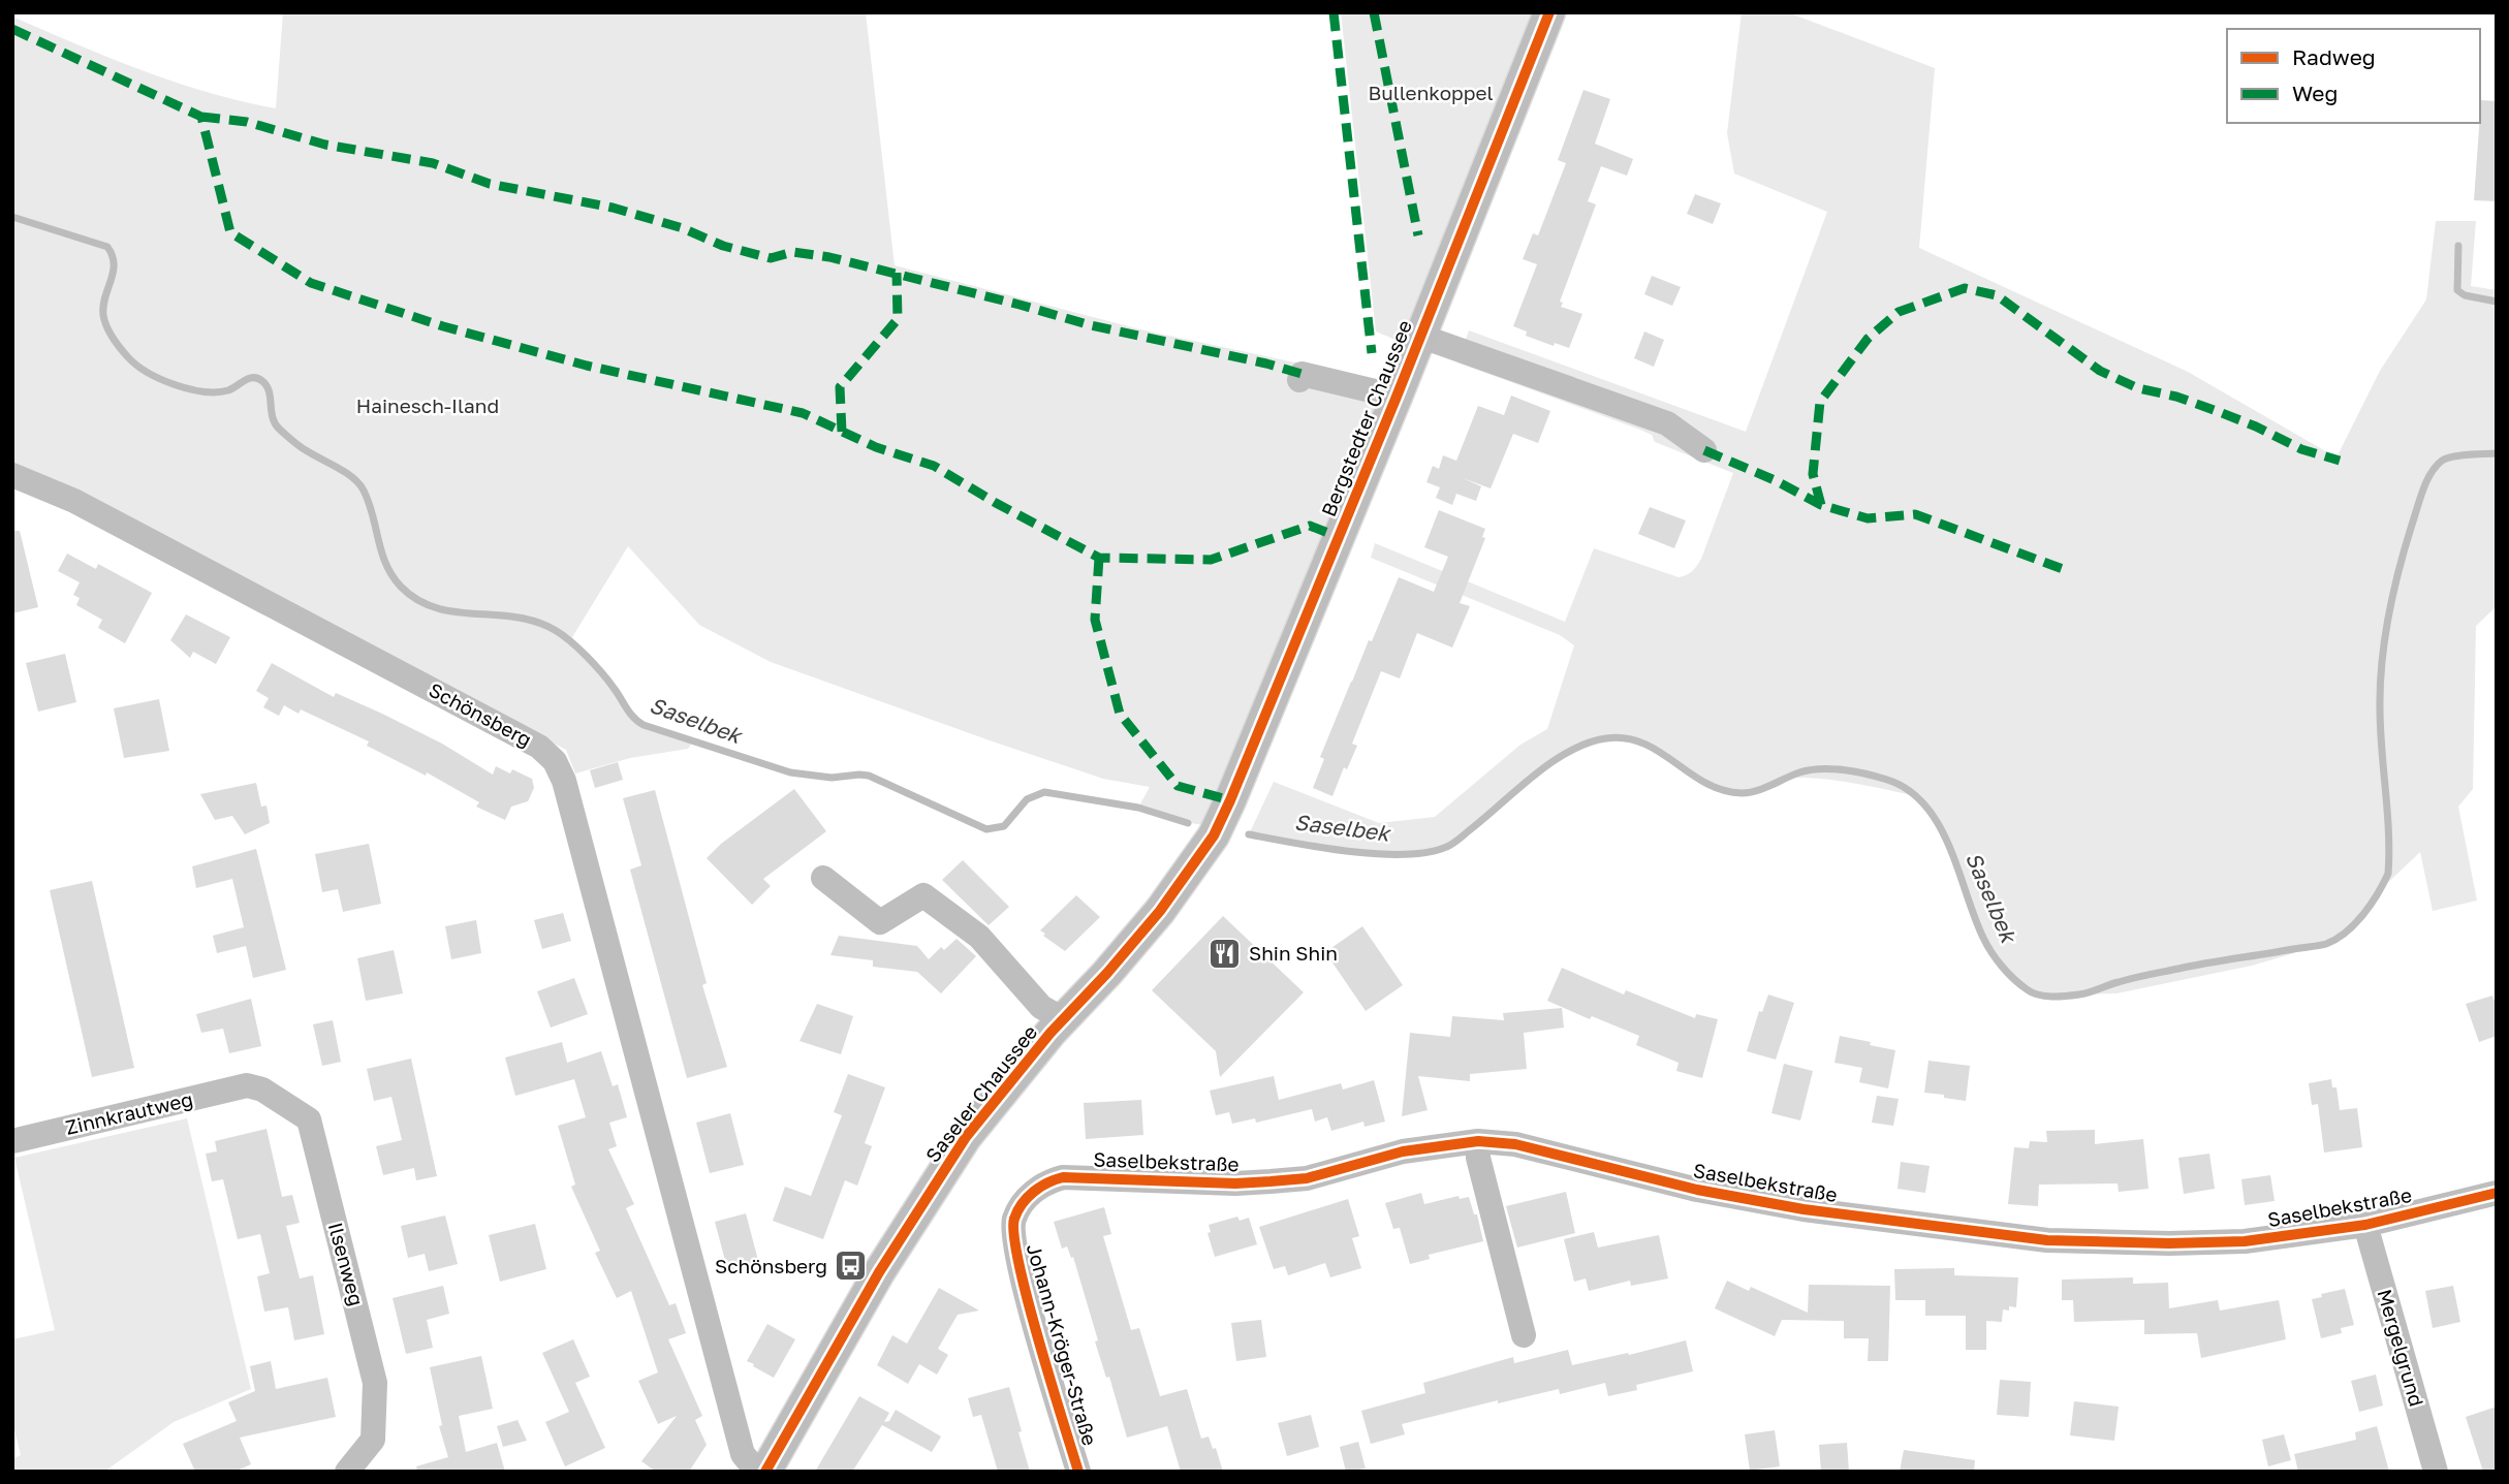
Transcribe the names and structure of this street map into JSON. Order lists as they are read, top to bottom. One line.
{"streets":{"main road":["Bergstedter Chaussee","Saseler Chaussee"],"street":["Schönsberg","Zinnkrautweg","Saselbekstraße","Ilsenweg","Johann-Kröger-Straße","Mergelgrund"]},"crossings":[["Bergstedter Chaussee","Saseler Chaussee"],["Zinnkrautweg","Ilsenweg"],["Saselbekstraße","Johann-Kröger-Straße"],["Saselbekstraße","Mergelgrund"]],"water":["Saselbek"],"parks":["Bullenkoppel","Hainesch-Iland"],"places":{"restaurant":["Shin Shin"],"bus stop":["Schönsberg"]},"legend":["Radweg","Weg"]}
